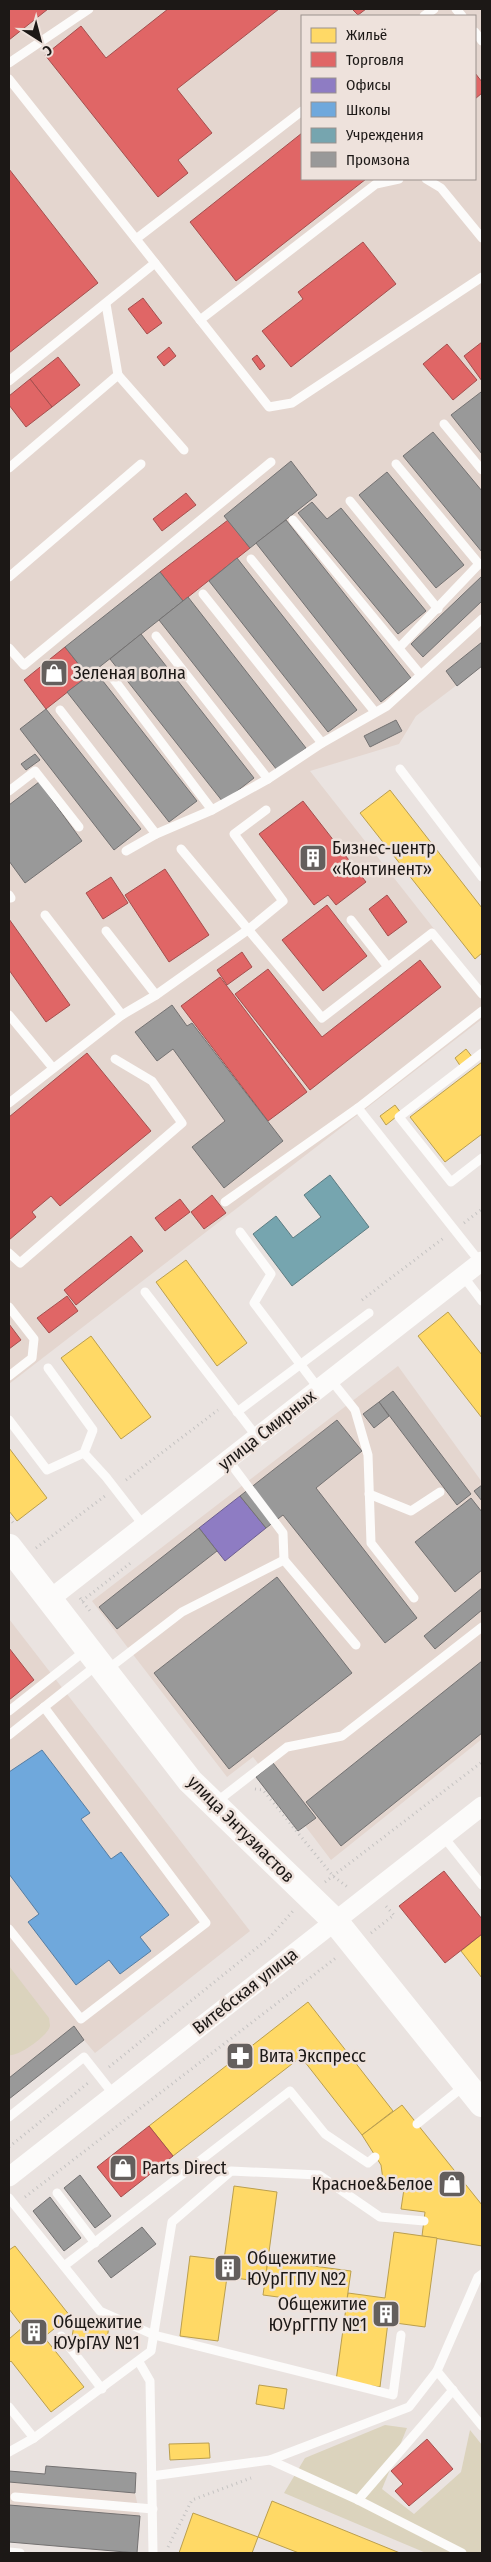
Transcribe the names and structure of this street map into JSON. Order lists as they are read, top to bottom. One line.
{"streets":{"main road":["улица Энтузиастов"],"street":["улица Смирных","Витебская улица"]},"crossings":[["улица Смирных","улица Энтузиастов"],["улица Энтузиастов","Витебская улица"]],"places":{"shop":["Зеленая волна","Parts Direct","Красное&Белое"],"building":["Бизнес-центр «Континент»","Общежитие ЮУрГГПУ №2","Общежитие ЮУрГГПУ №1","Общежитие ЮУрГАУ №1"],"pharmacy":["Вита Экспресс"]},"legend":["Жильё","Торговля","Офисы","Школы","Учреждения","Промзона"],"north":"bottom right"}
